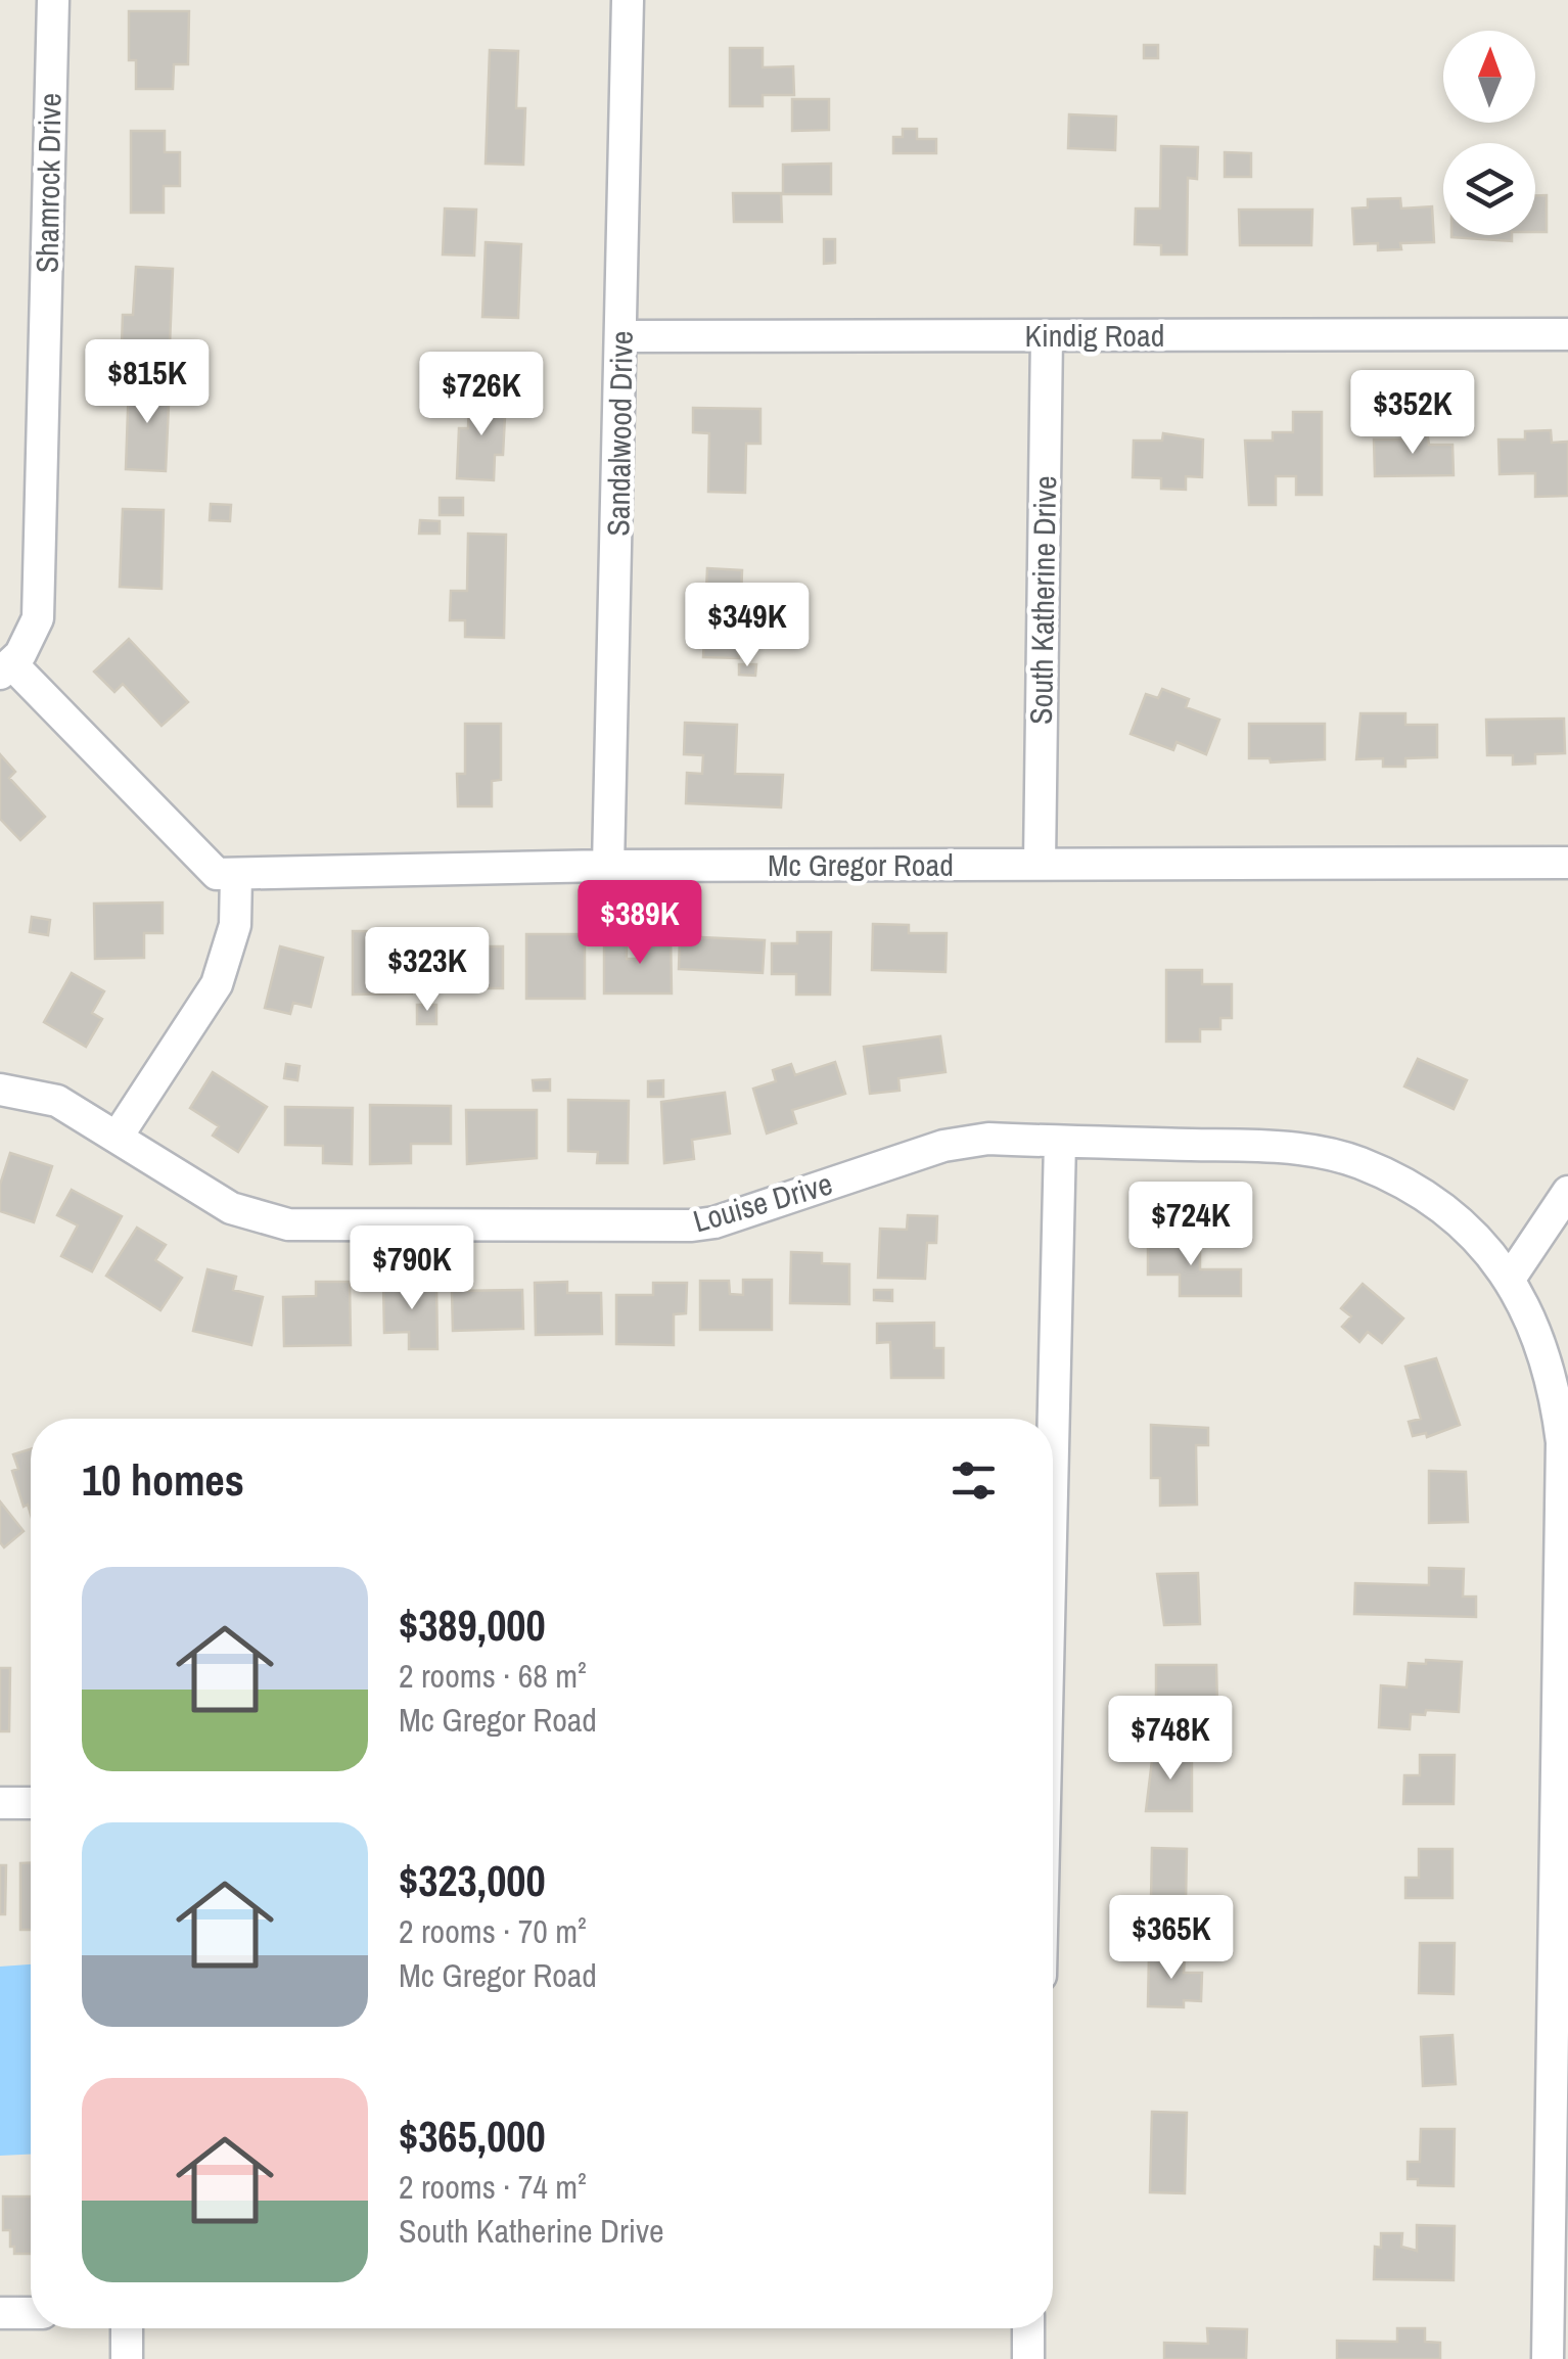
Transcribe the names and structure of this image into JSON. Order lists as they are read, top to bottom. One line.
{"streets":{"street":["Shamrock Drive","Kindig Road","Sandalwood Drive","South Katherine Drive","Mc Gregor Road","Louise Drive"]},"crossings":[["Kindig Road","Sandalwood Drive"],["Kindig Road","South Katherine Drive"],["Sandalwood Drive","Mc Gregor Road"],["South Katherine Drive","Mc Gregor Road"]],"north":"top","page":{"price":["$815K","$726K","$352K","$349K","$389K","$323K","$724K","$790K","$748K","$365K"],"heading":"10 homes","list":[{"name":"$389,000","note":"2 rooms · 68 m² · Mc Gregor Road"},{"name":"$323,000","note":"2 rooms · 70 m² · Mc Gregor Road"},{"name":"$365,000","note":"2 rooms · 74 m² · South Katherine Drive"}]}}
